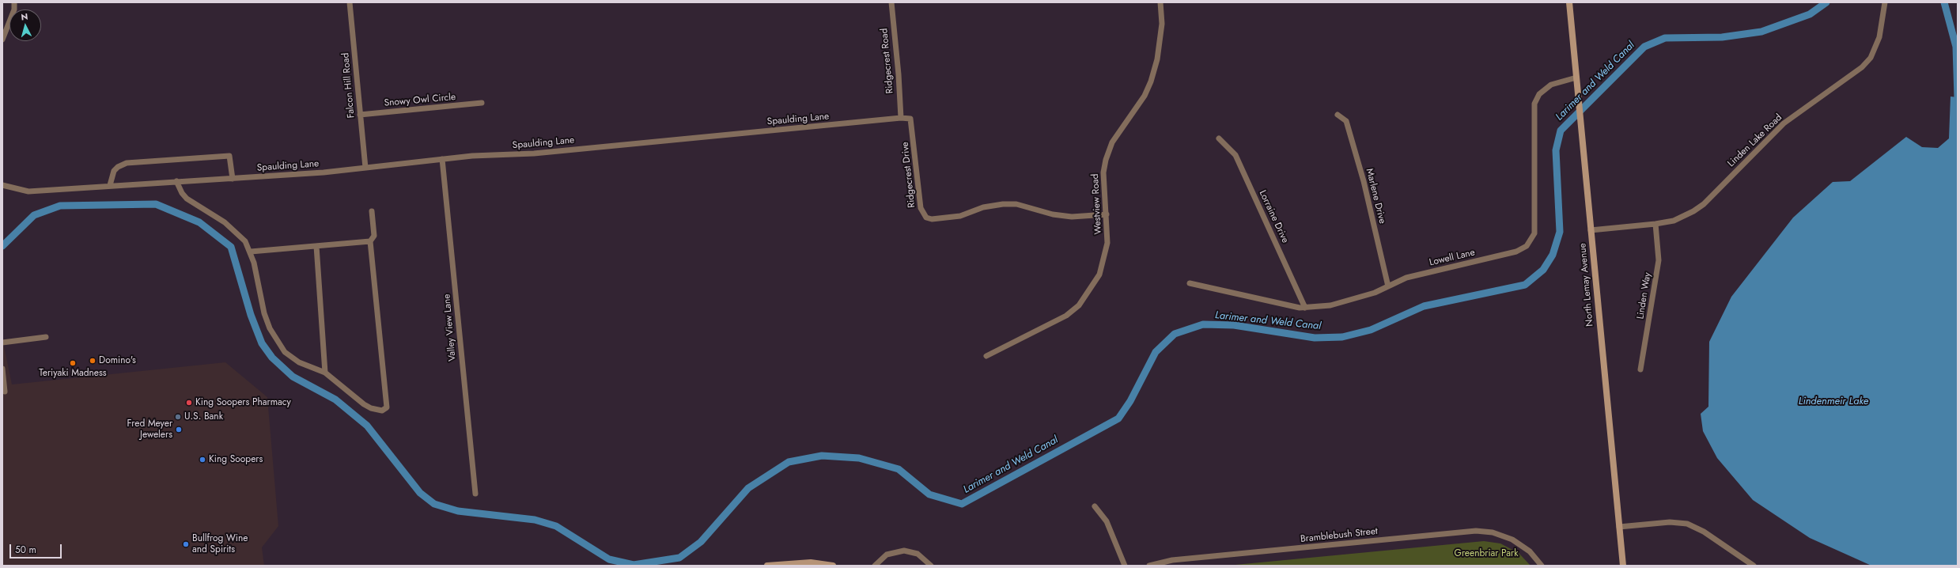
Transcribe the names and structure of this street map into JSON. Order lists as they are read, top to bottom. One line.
{"streets":{"main road":["North Lemay Avenue"],"street":["Ridgecrest Road","Falcon Hill Road","Snowy Owl Circle","Spaulding Lane","Linden Lake Road","Ridgecrest Drive","Marlene Drive","Westview Road","Lorraine Drive","Lowell Lane","Linden Way","Valley View Lane","Bramblebush Street"]},"crossings":[["Ridgecrest Road","Spaulding Lane"],["Falcon Hill Road","Snowy Owl Circle"],["Falcon Hill Road","Spaulding Lane"],["Spaulding Lane","Ridgecrest Drive"],["Spaulding Lane","Valley View Lane"],["Linden Lake Road","North Lemay Avenue"],["Linden Lake Road","Linden Way"],["Ridgecrest Drive","Westview Road"],["Marlene Drive","Lowell Lane"],["Lorraine Drive","Lowell Lane"],["Lowell Lane","North Lemay Avenue"]],"water":["Larimer and Weld Canal","Lindenmeir Lake"],"parks":["Greenbriar Park"],"places":["Domino's","Teriyaki Madness","King Soopers Pharmacy","U.S. Bank","Fred Meyer Jewelers","King Soopers","Bullfrog Wine and Spirits"],"scale_bar":"50 m","north":"top"}
